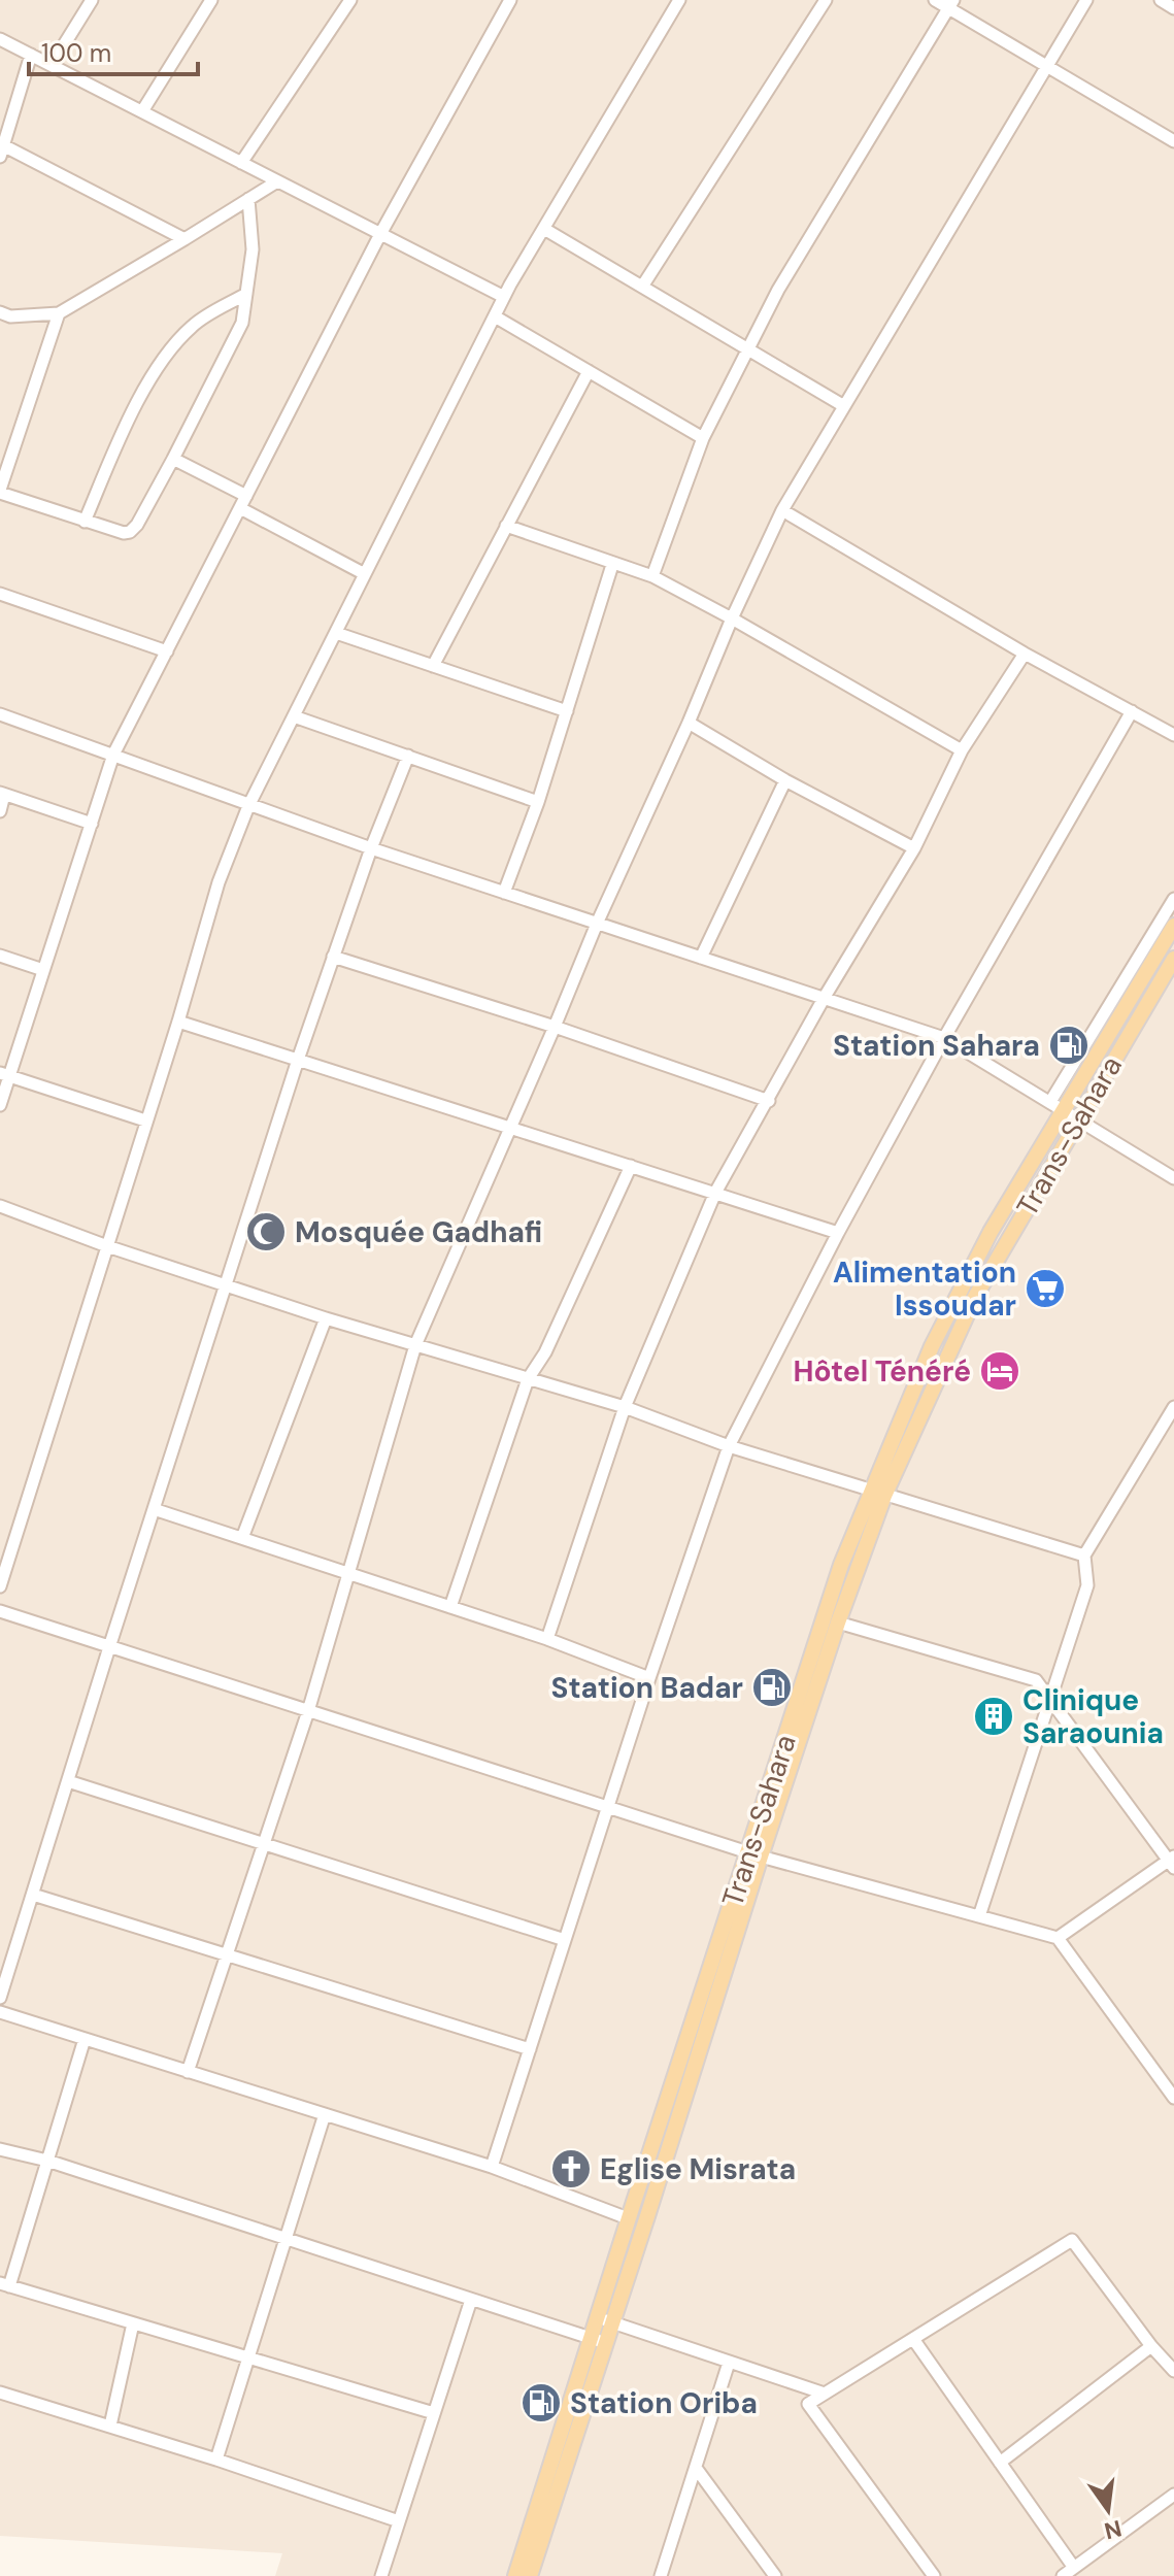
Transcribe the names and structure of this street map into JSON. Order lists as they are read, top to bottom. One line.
{"streets":{"main road":["Trans-Sahara"]},"places":{"fuel station":["Station Sahara","Station Badar","Station Oriba"],"mosque":["Mosquée Gadhafi"],"supermarket":["Alimentation Issoudar"],"hotel":["Hôtel Ténéré"],"building":["Clinique Saraounia"],"church":["Eglise Misrata"]},"scale_bar":"100 m","north":"bottom"}
